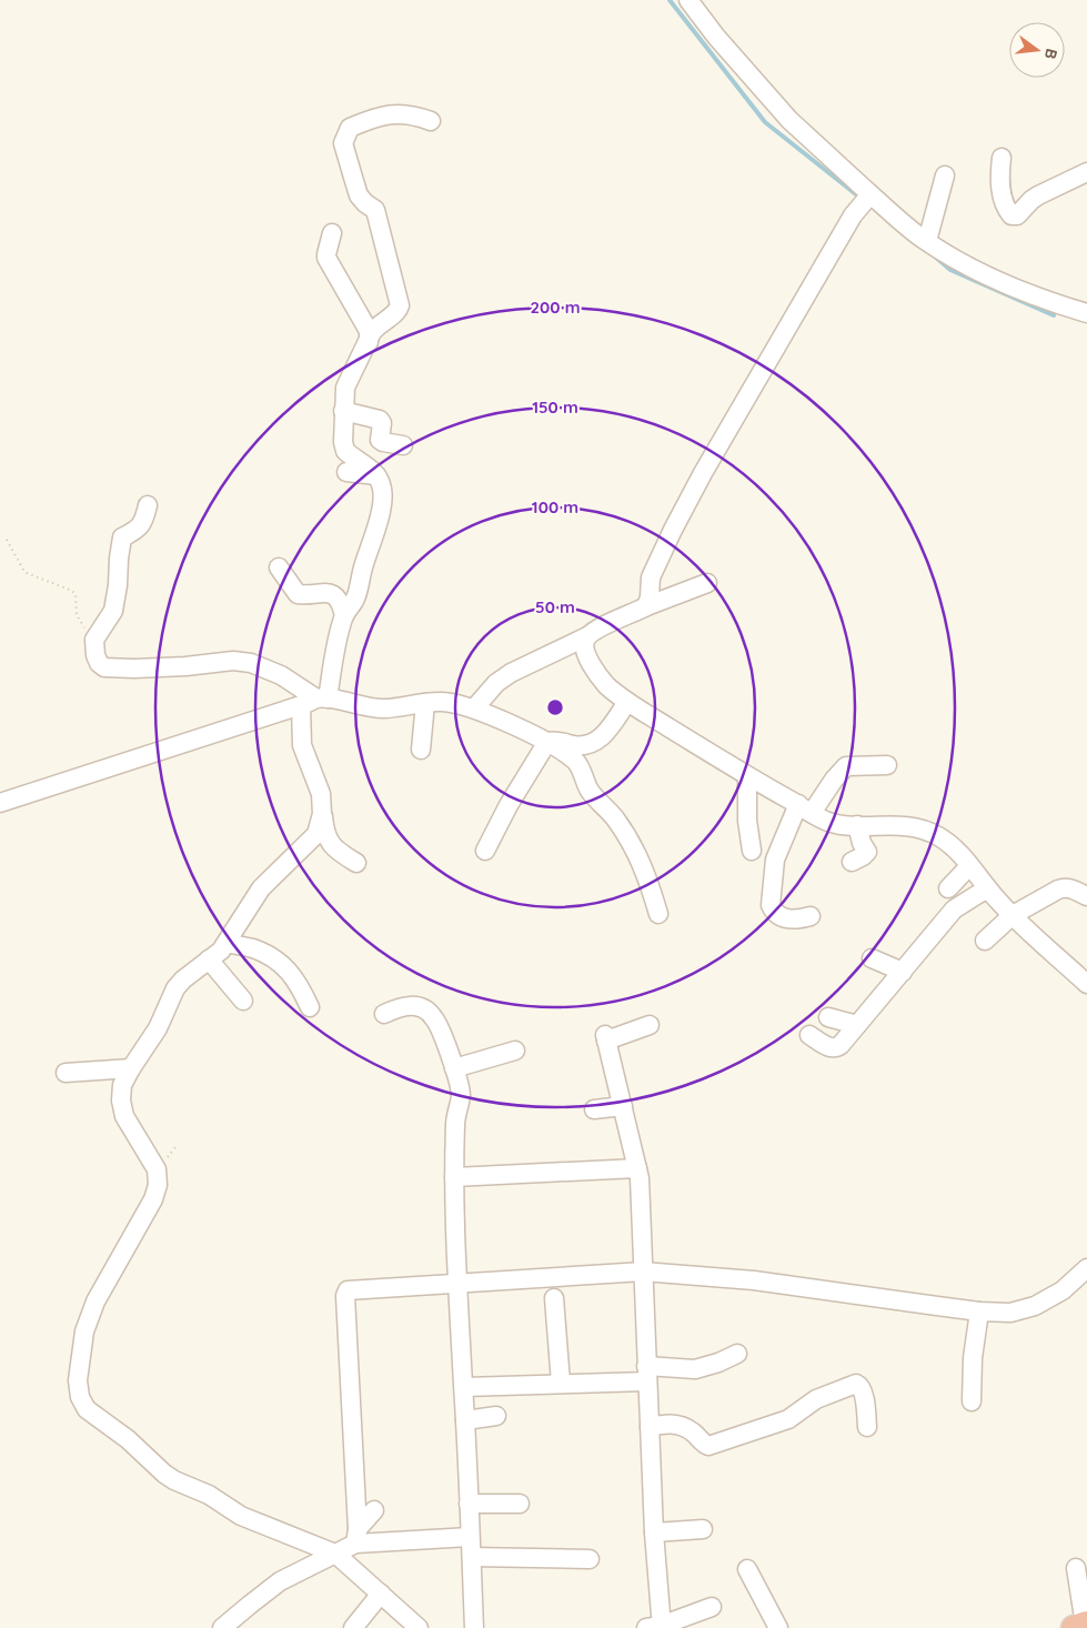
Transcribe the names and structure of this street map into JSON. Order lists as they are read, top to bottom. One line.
{"north":"right","rings":["200 m","150 m","100 m","50 m"]}
